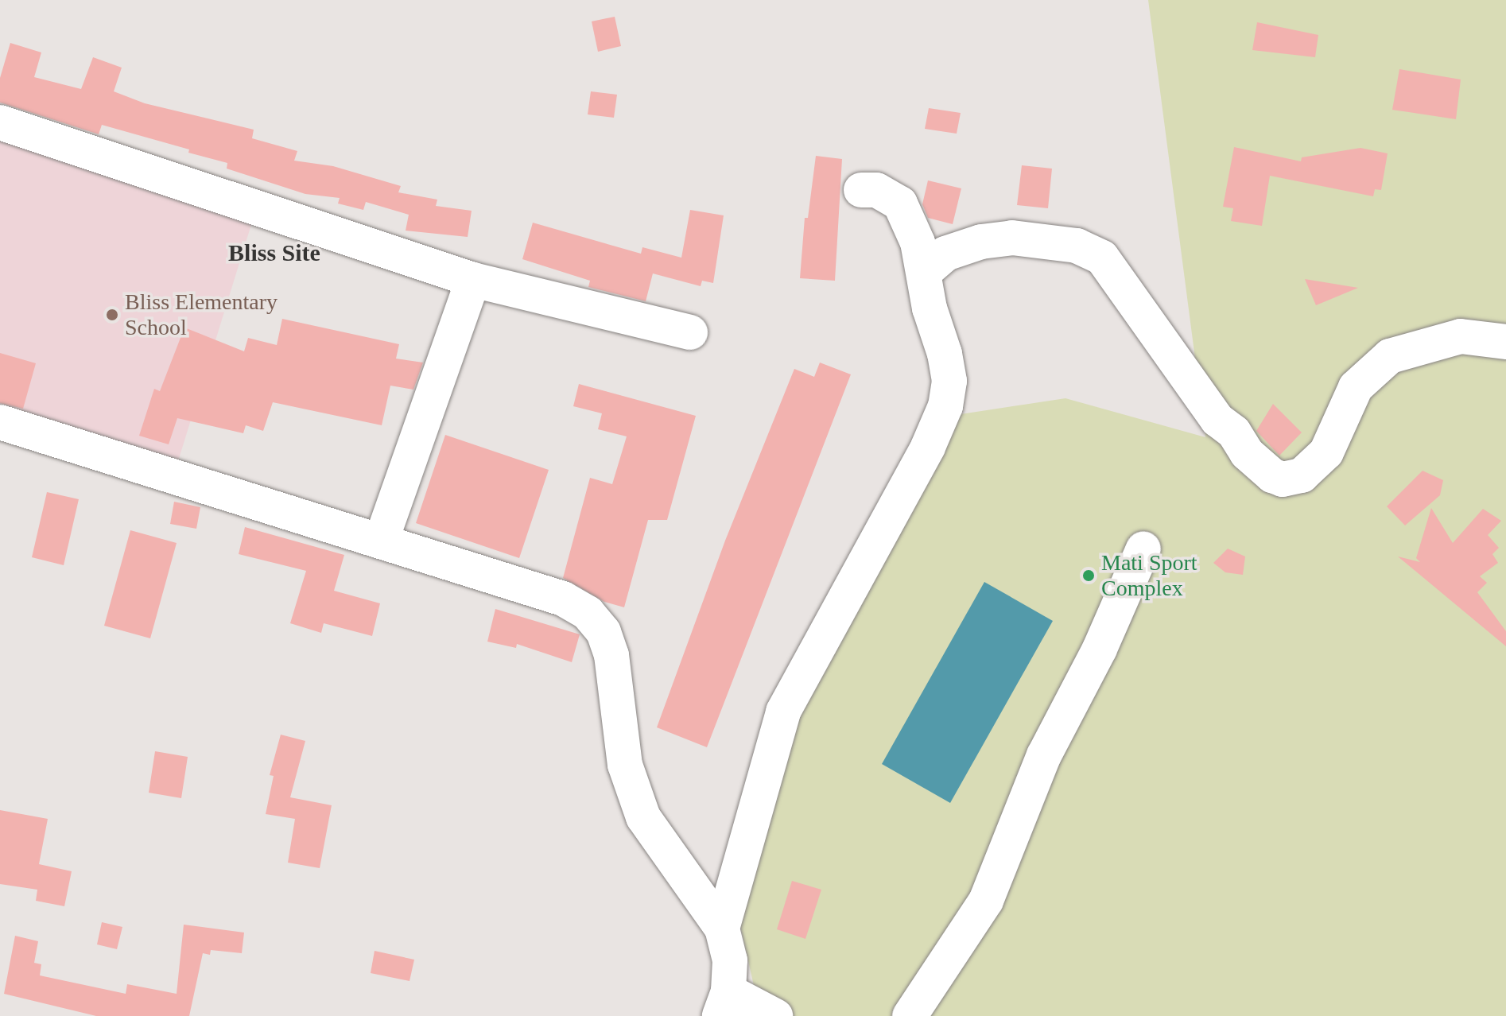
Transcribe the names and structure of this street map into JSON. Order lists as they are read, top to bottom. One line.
{"districts":["Bliss Site"],"places":["Bliss Elementary School","Mati Sport Complex"]}
